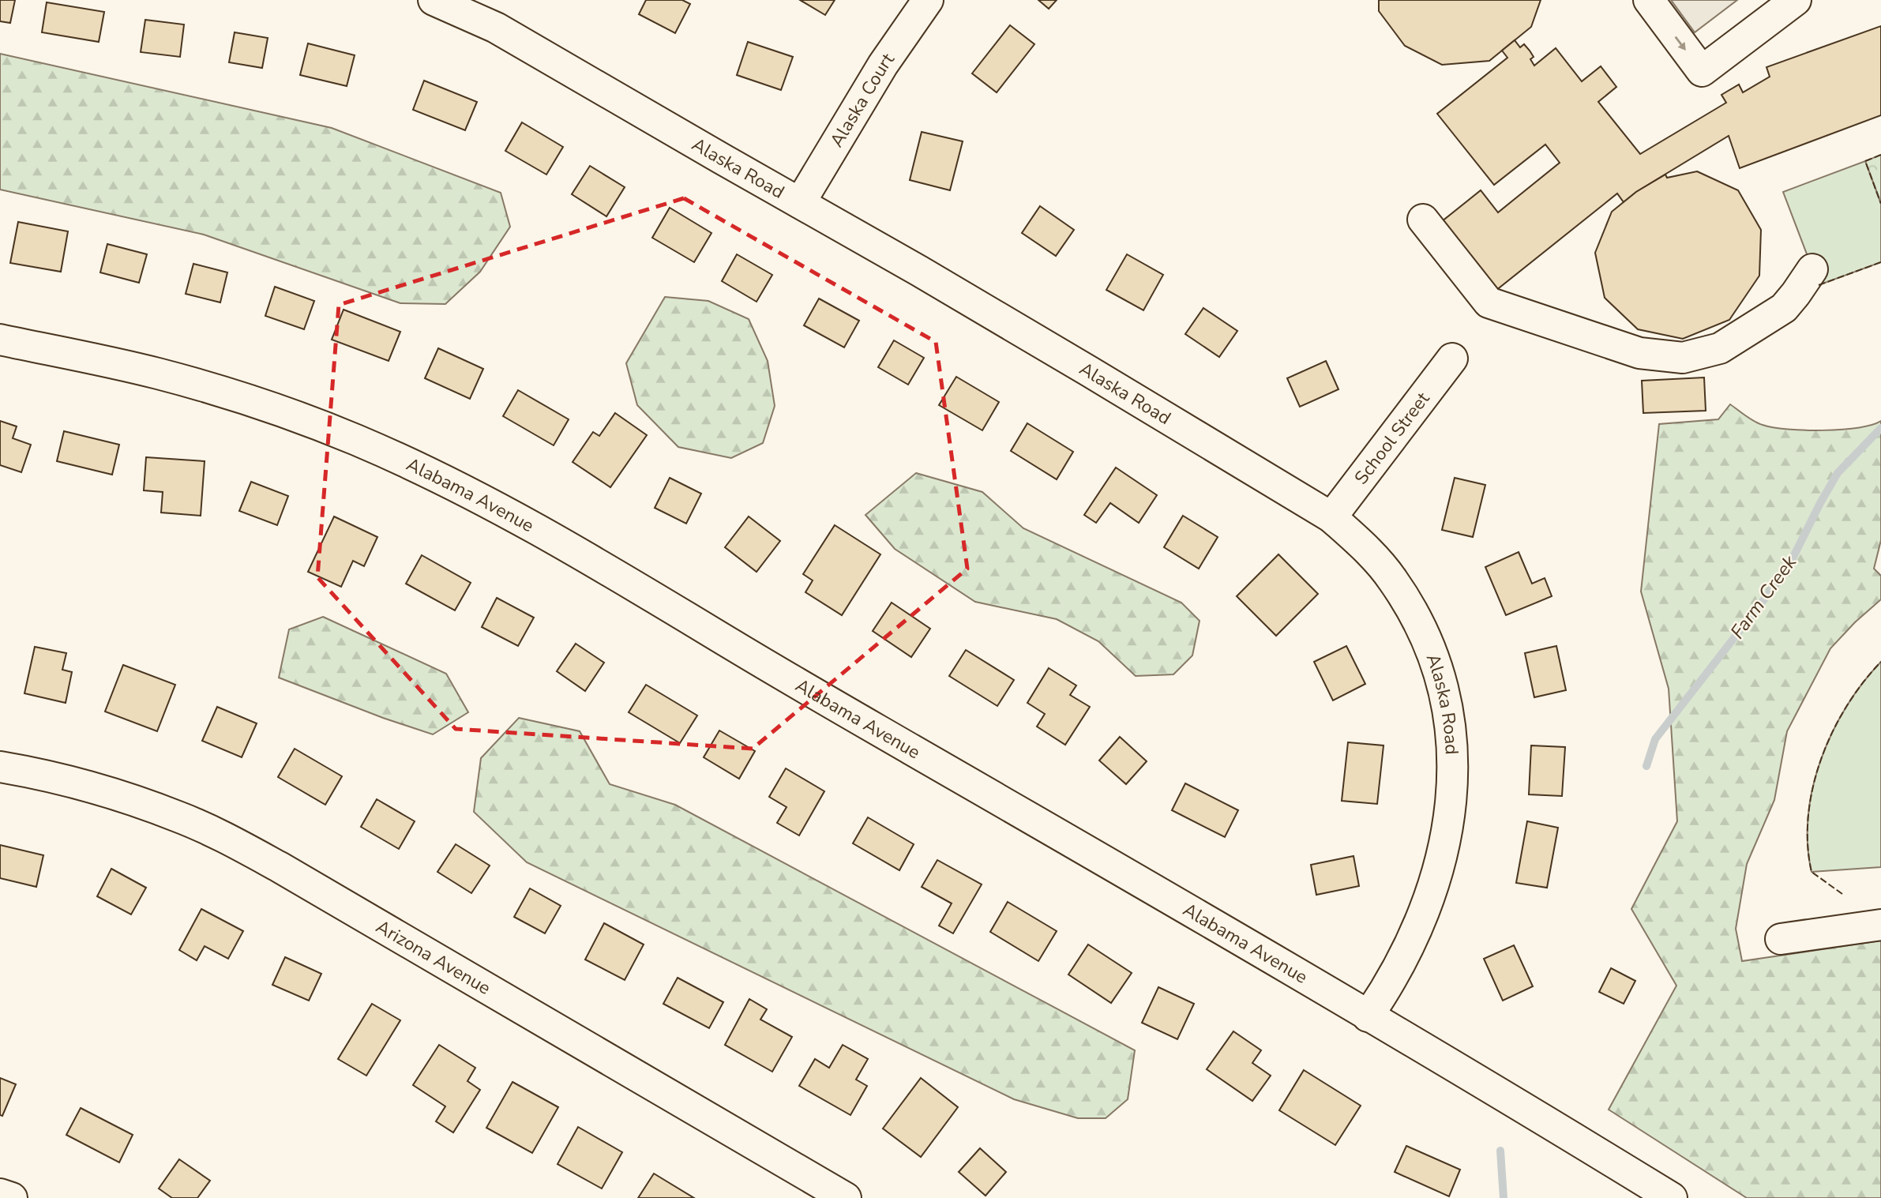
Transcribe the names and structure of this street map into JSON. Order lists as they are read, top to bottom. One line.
{"streets":{"street":["Alaska Court","Alaska Road","School Street","Alabama Avenue","Arizona Avenue"]},"crossings":[["Alaska Court","Alaska Road"],["Alaska Road","School Street"],["Alaska Road","Alabama Avenue"]],"water":["Farm Creek"]}
